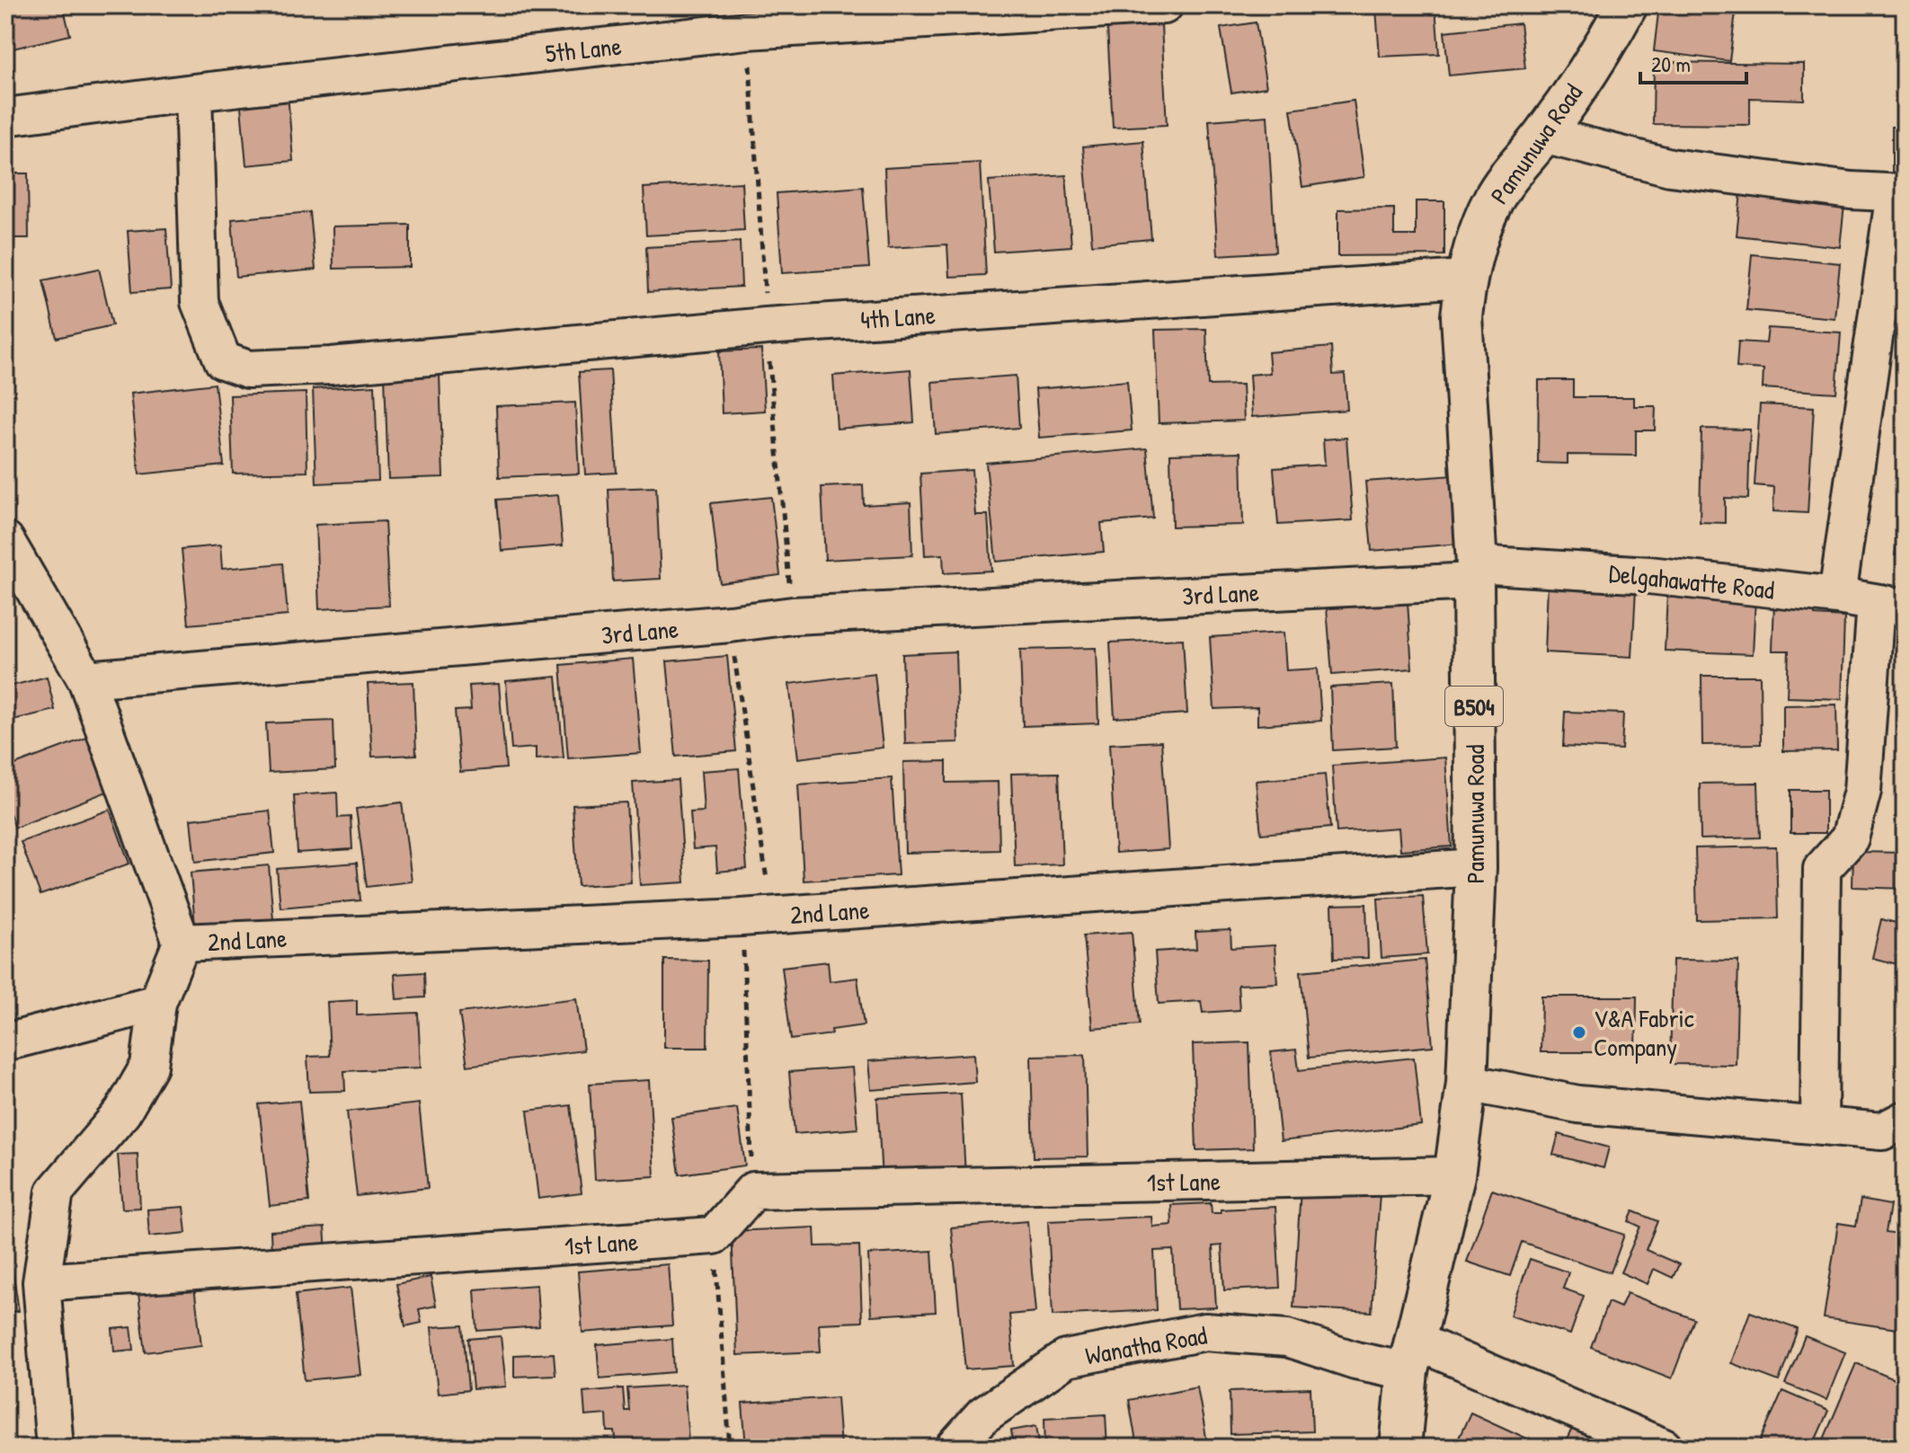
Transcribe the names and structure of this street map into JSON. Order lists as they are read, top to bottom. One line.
{"streets":{"main road":["Pamunuwa Road","B504"],"street":["5th Lane","4th Lane","Delgahawatte Road","3rd Lane","2nd Lane","1st Lane","Wanatha Road"]},"crossings":[["5th Lane","4th Lane"],["Pamunuwa Road","4th Lane"],["Pamunuwa Road","Delgahawatte Road"],["Pamunuwa Road","3rd Lane"],["Pamunuwa Road","2nd Lane"],["Pamunuwa Road","1st Lane"],["Pamunuwa Road","Wanatha Road"],["Delgahawatte Road","3rd Lane"]],"places":["V&A Fabric Company"],"scale_bar":"20 m"}
